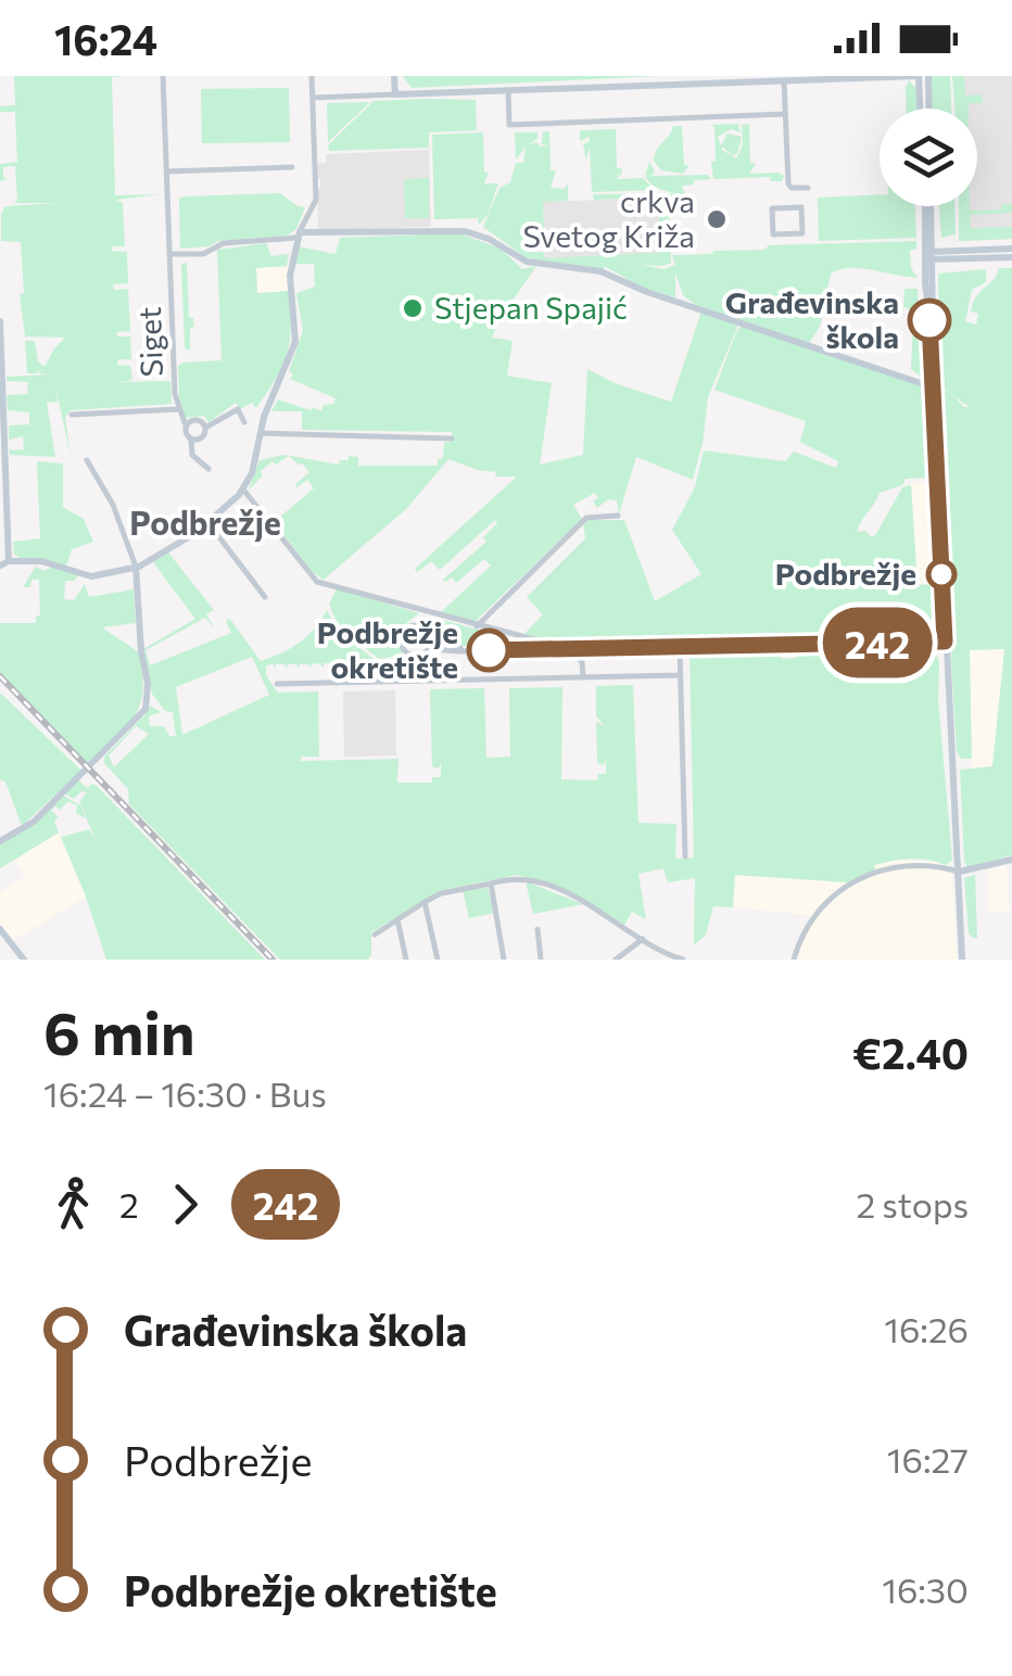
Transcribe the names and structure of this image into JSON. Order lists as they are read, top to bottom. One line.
{"streets":{"street":["Siget"]},"districts":["Podbrežje"],"places":["crkva Svetog Križa","Stjepan Spajić","Građevinska škola","Podbrežje","Podbrežje okretište"],"lines":["bus line 242"],"page":{"status":"16:24","on_map":"242","heading":["6 min","16:24 – 16:30 · Bus","€2.40"],"legs":["2","242","2 stops"],"list":[{"name":"Građevinska škola","value":"16:26"},{"name":"Podbrežje","value":"16:27"},{"name":"Podbrežje okretište","value":"16:30"}]}}
